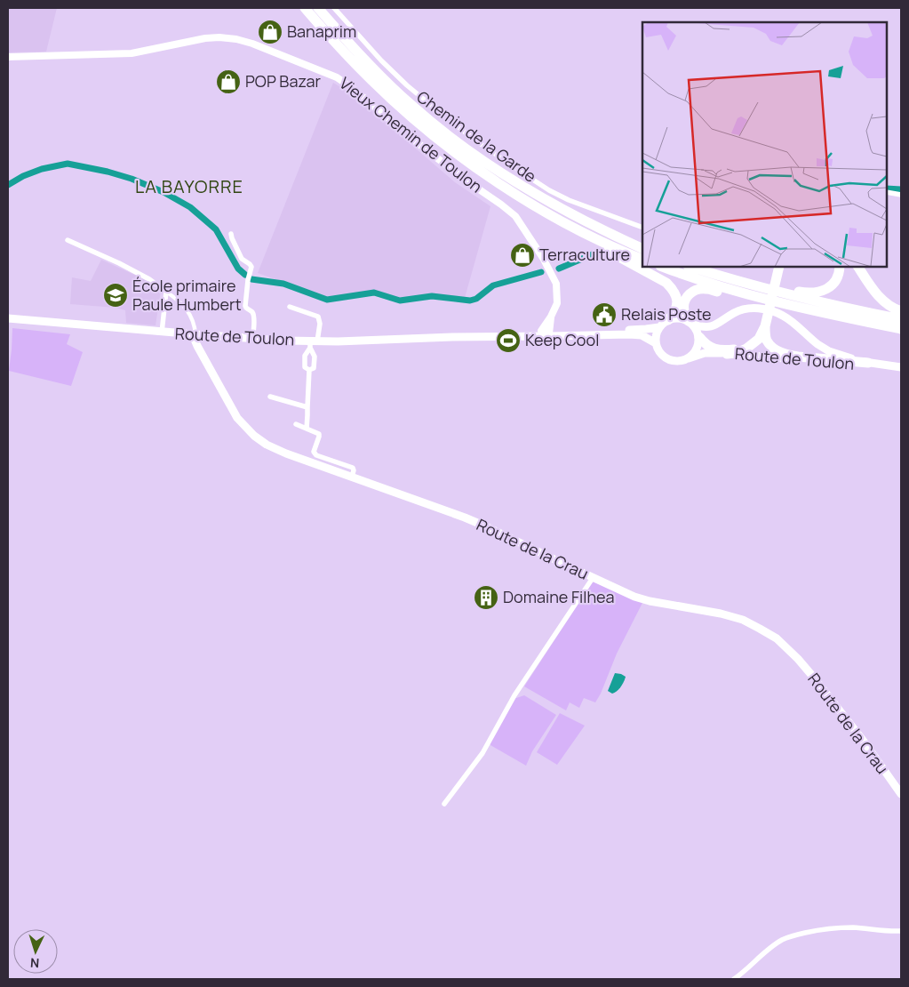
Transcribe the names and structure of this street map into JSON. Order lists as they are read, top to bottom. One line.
{"streets":{"main road":["Route de Toulon","Route de la Crau"],"street":["Vieux Chemin de Toulon","Chemin de la Garde"]},"crossings":[["Vieux Chemin de Toulon","Route de Toulon"],["Route de Toulon","Route de la Crau"]],"districts":["LA BAYORRE"],"places":{"shop":["Banaprim","POP Bazar","Terraculture"],"school or university":["École primaire Paule Humbert"],"public building":["Relais Poste"],"sports":["Keep Cool"],"building":["Domaine Filhea"]},"north":"bottom"}
